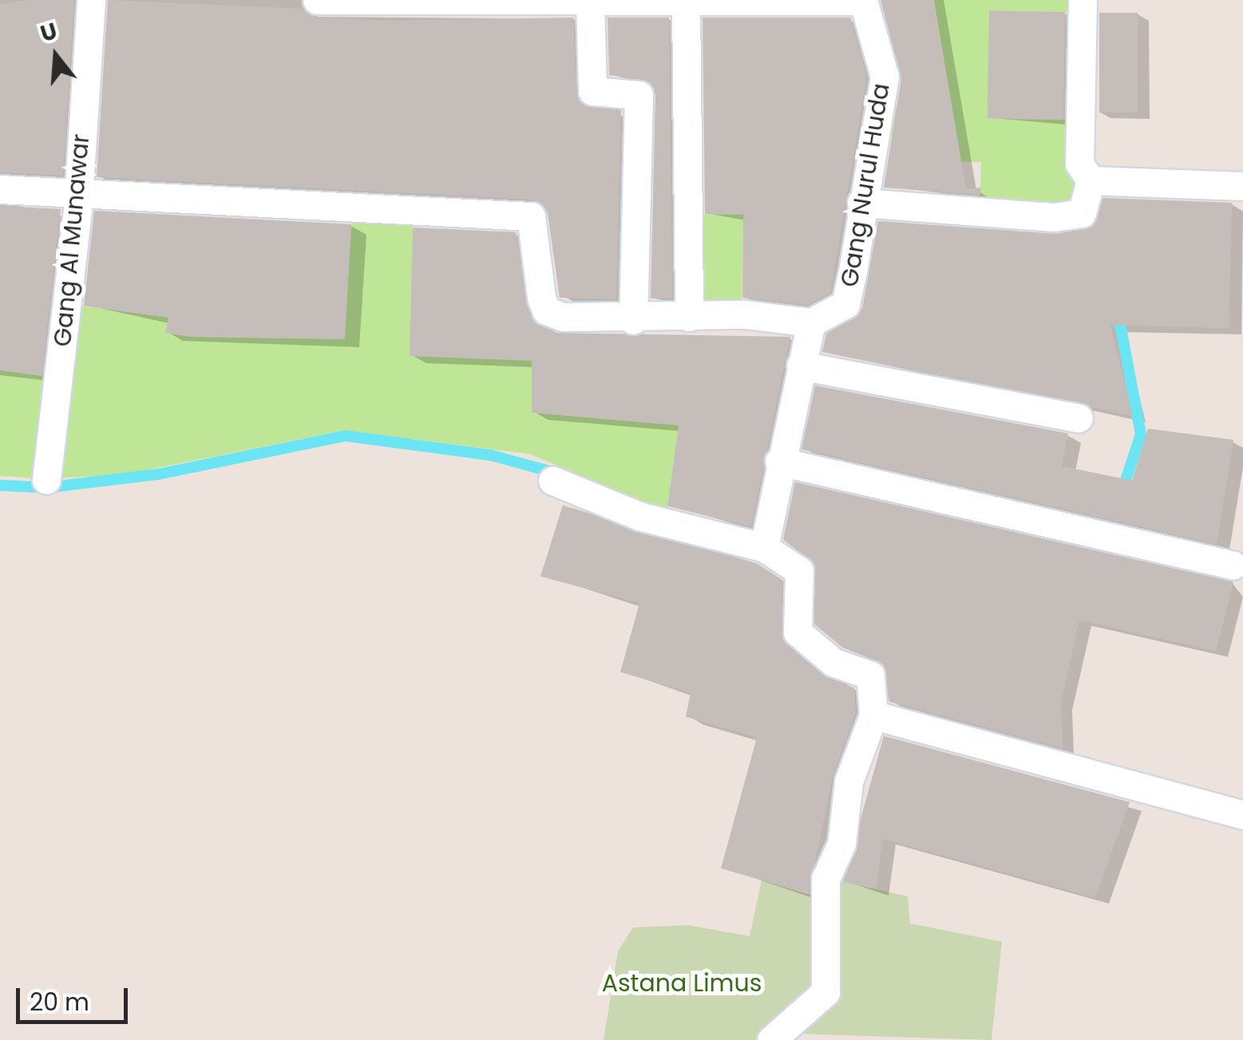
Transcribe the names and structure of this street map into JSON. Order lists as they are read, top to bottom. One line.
{"streets":{"street":["Gang Nurul Huda","Gang Al Munawar"]},"parks":["Astana Limus"],"scale_bar":"20 m","north":"top"}
